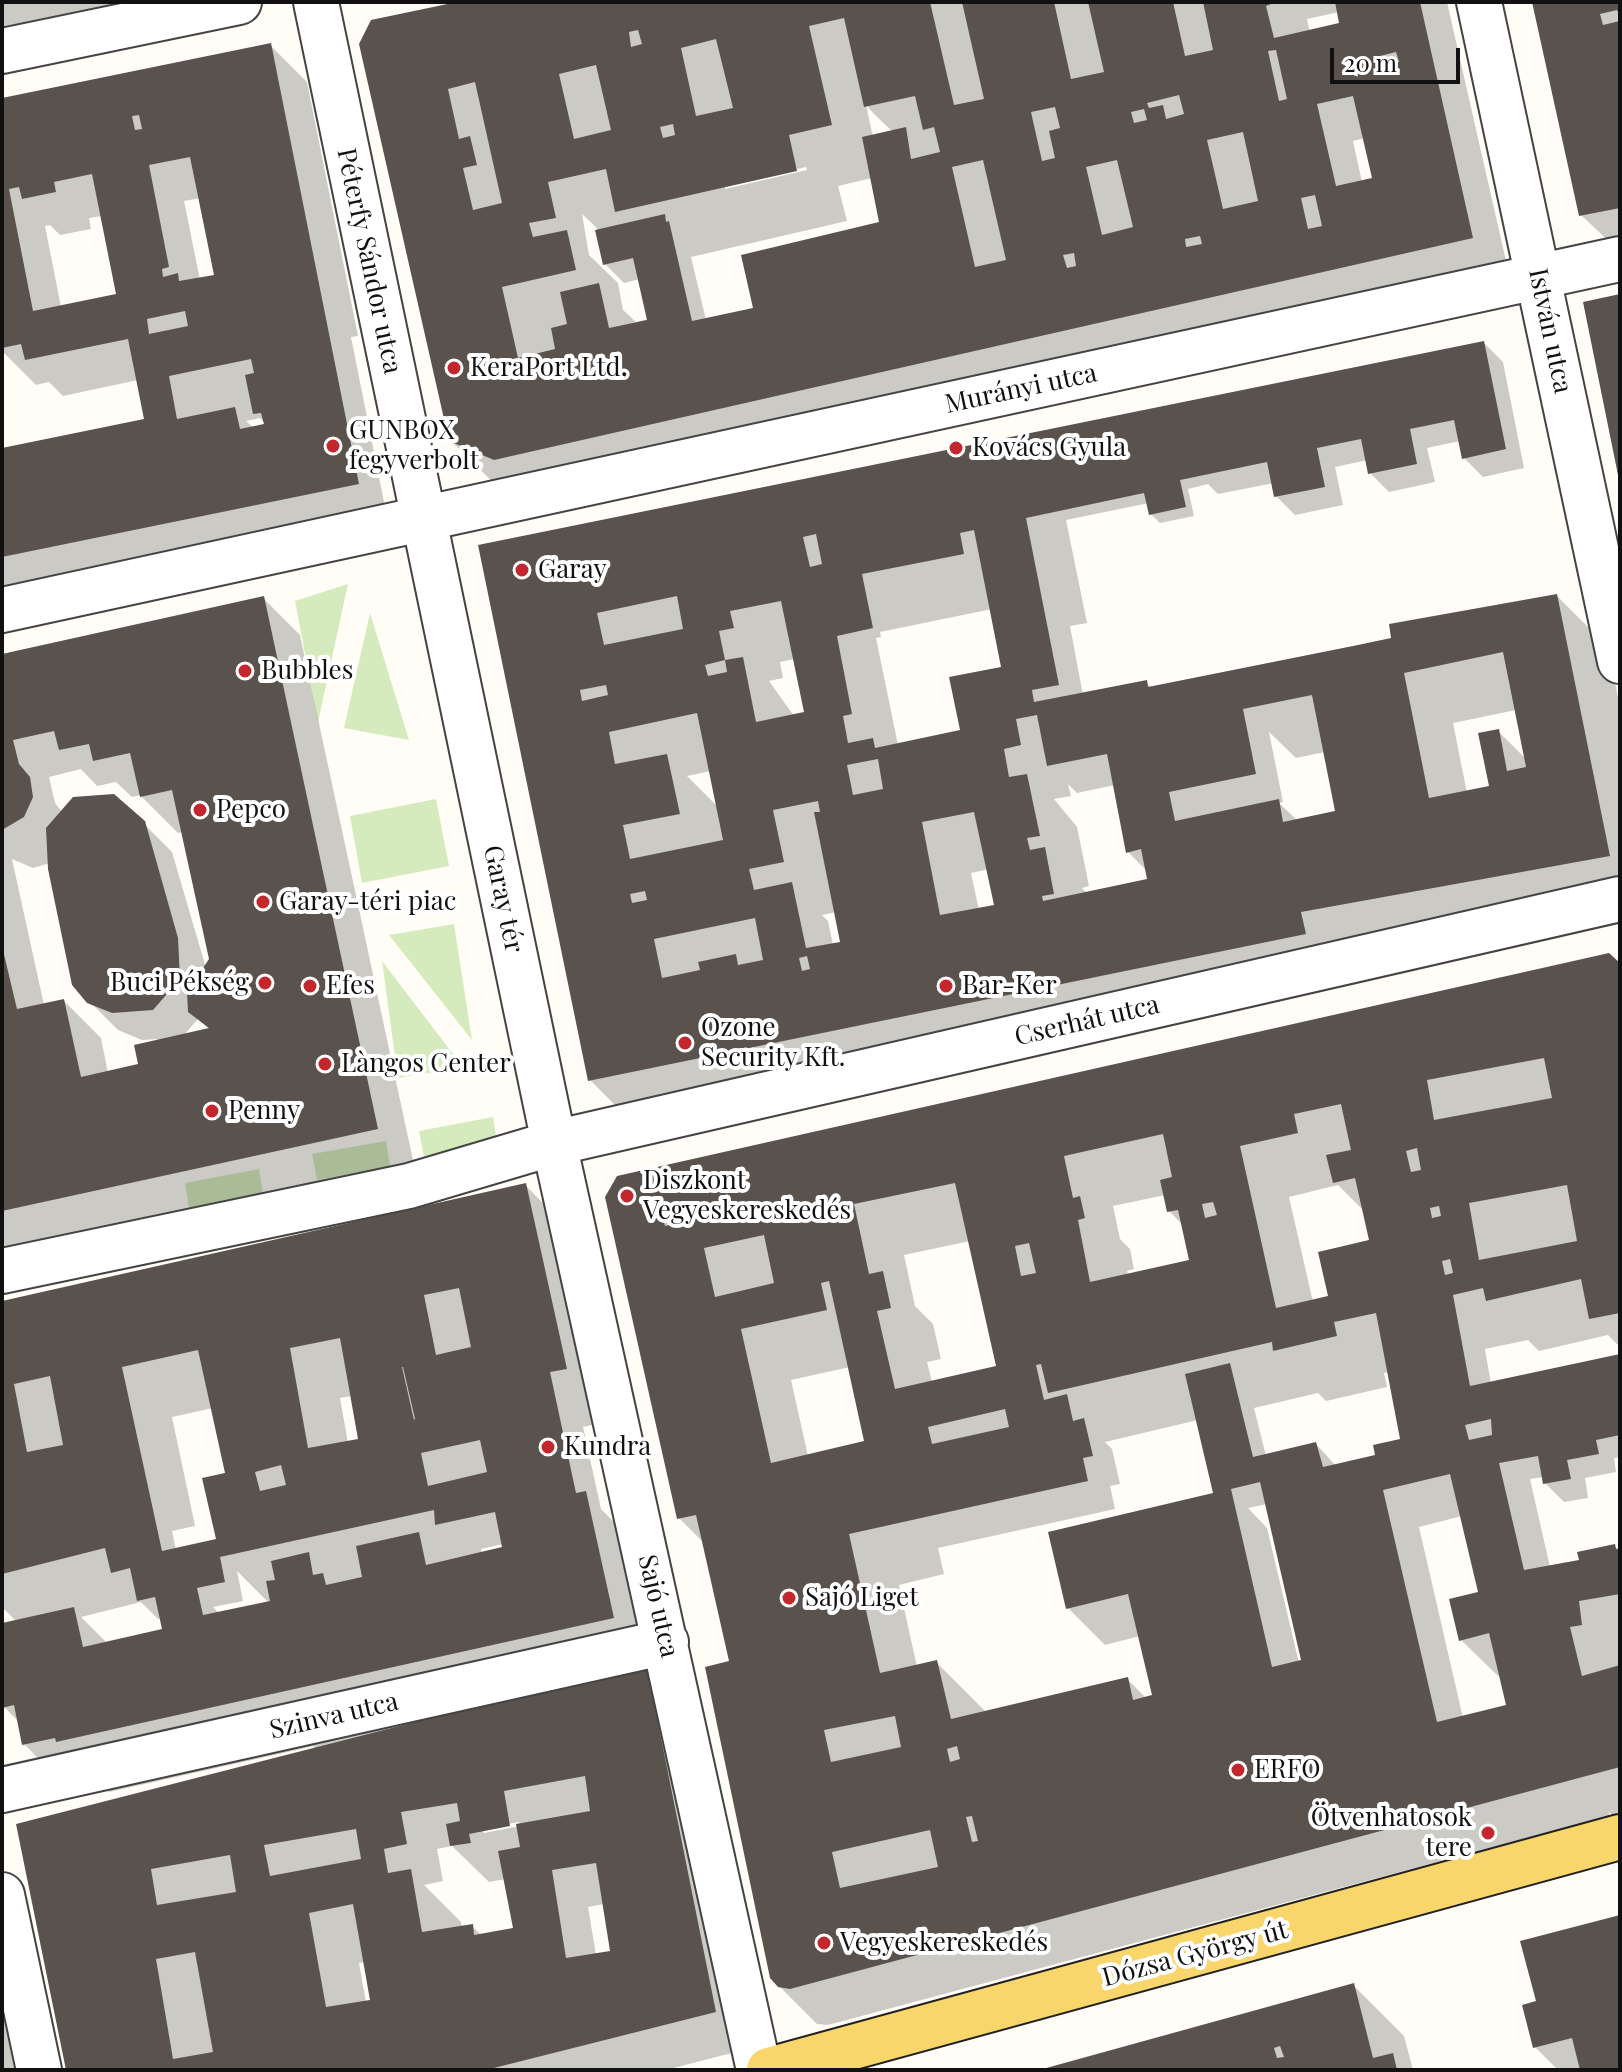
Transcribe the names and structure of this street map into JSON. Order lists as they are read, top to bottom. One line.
{"streets":{"main road":["Dózsa György út"],"street":["Péterfy Sándor utca","István utca","Murányi utca","Garay tér","Cserhát utca","Sajó utca","Szinva utca"]},"crossings":[["Péterfy Sándor utca","Murányi utca"],["Péterfy Sándor utca","Garay tér"],["István utca","Murányi utca"],["Murányi utca","Garay tér"],["Garay tér","Cserhát utca"],["Garay tér","Sajó utca"],["Cserhát utca","Sajó utca"],["Sajó utca","Szinva utca"]],"places":["KeraPort Ltd.","GUNBOX fegyverbolt","Kovács Gyula","Garay","Bubbles","Pepco","Garay-téri piac","Buci Pékség","Efes","Bar-Ker","Ozone Security Kft.","Làngos Center","Penny","Diszkont Vegyeskereskedés","Kundra","Sajó Liget","ERFO","Ötvenhatosok tere","Vegyeskereskedés"],"scale_bar":"20 m"}
